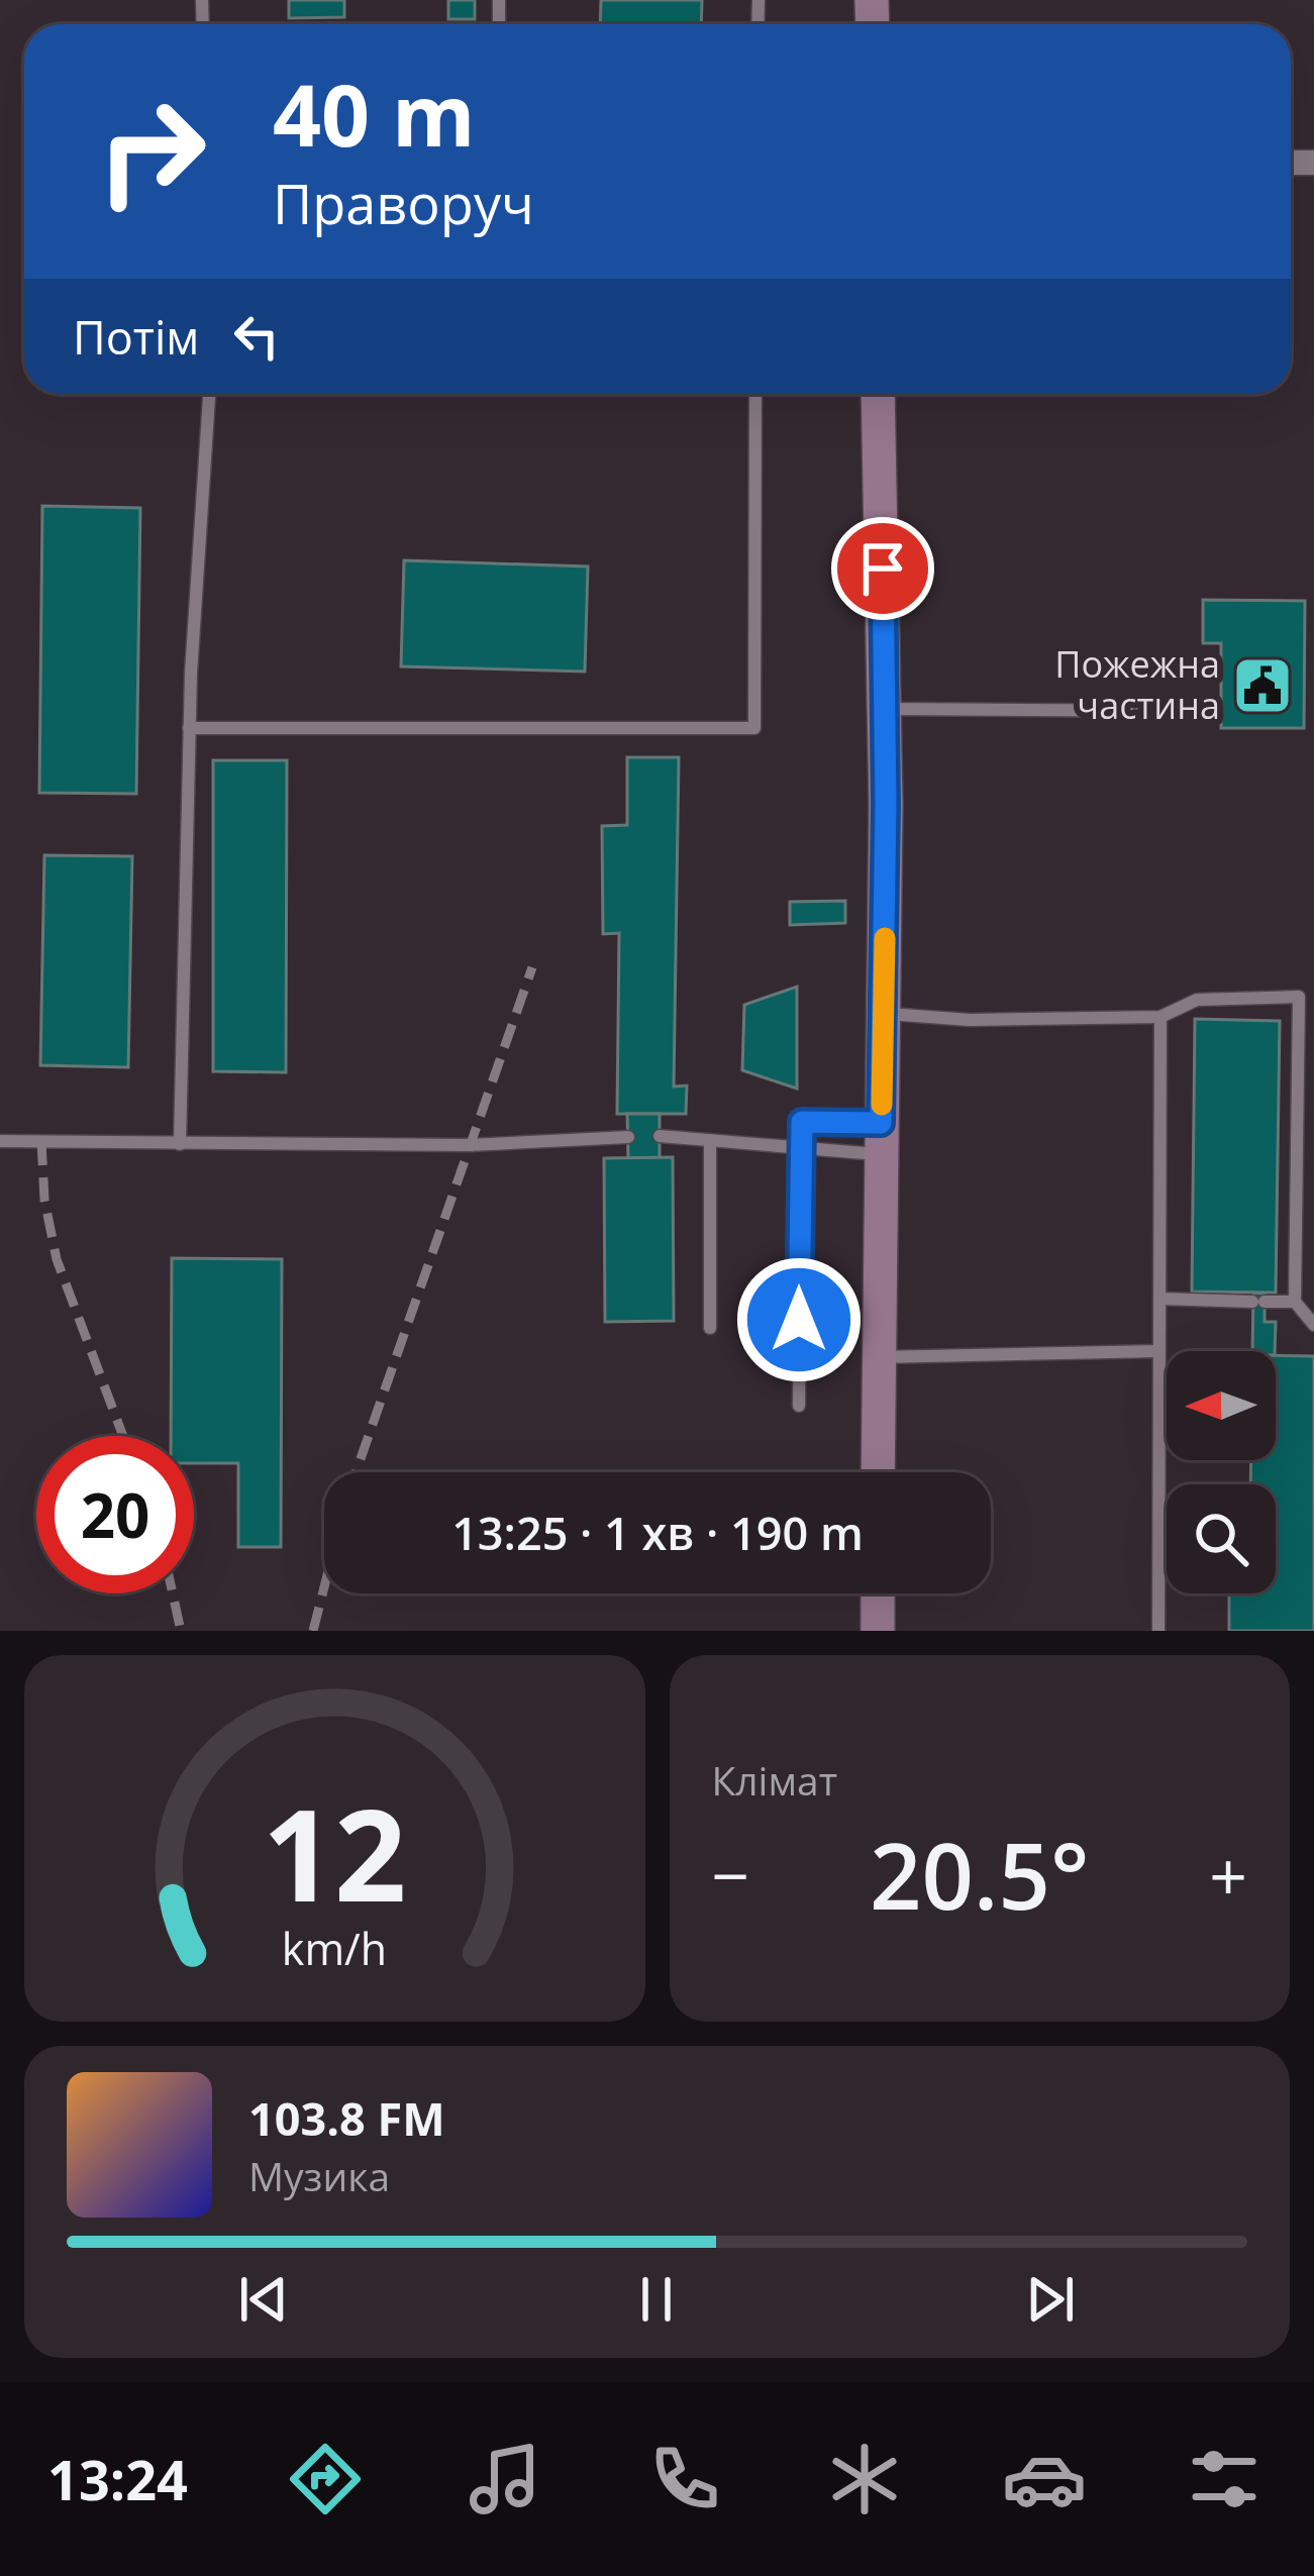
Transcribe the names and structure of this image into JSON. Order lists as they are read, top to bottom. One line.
{"places":{"public building":["Пожежна частина"]},"north":"left","page":{"turn":["40 m","Праворуч"],"then":"Потім","limit":"20","trip":"13:25 · 1 хв · 190 m","tile":"Клімат","heat":["−","20.5°","+"],"song":["103.8 FM","Музика"],"tabs":"13:24","gauge":["12","km/h"]}}
